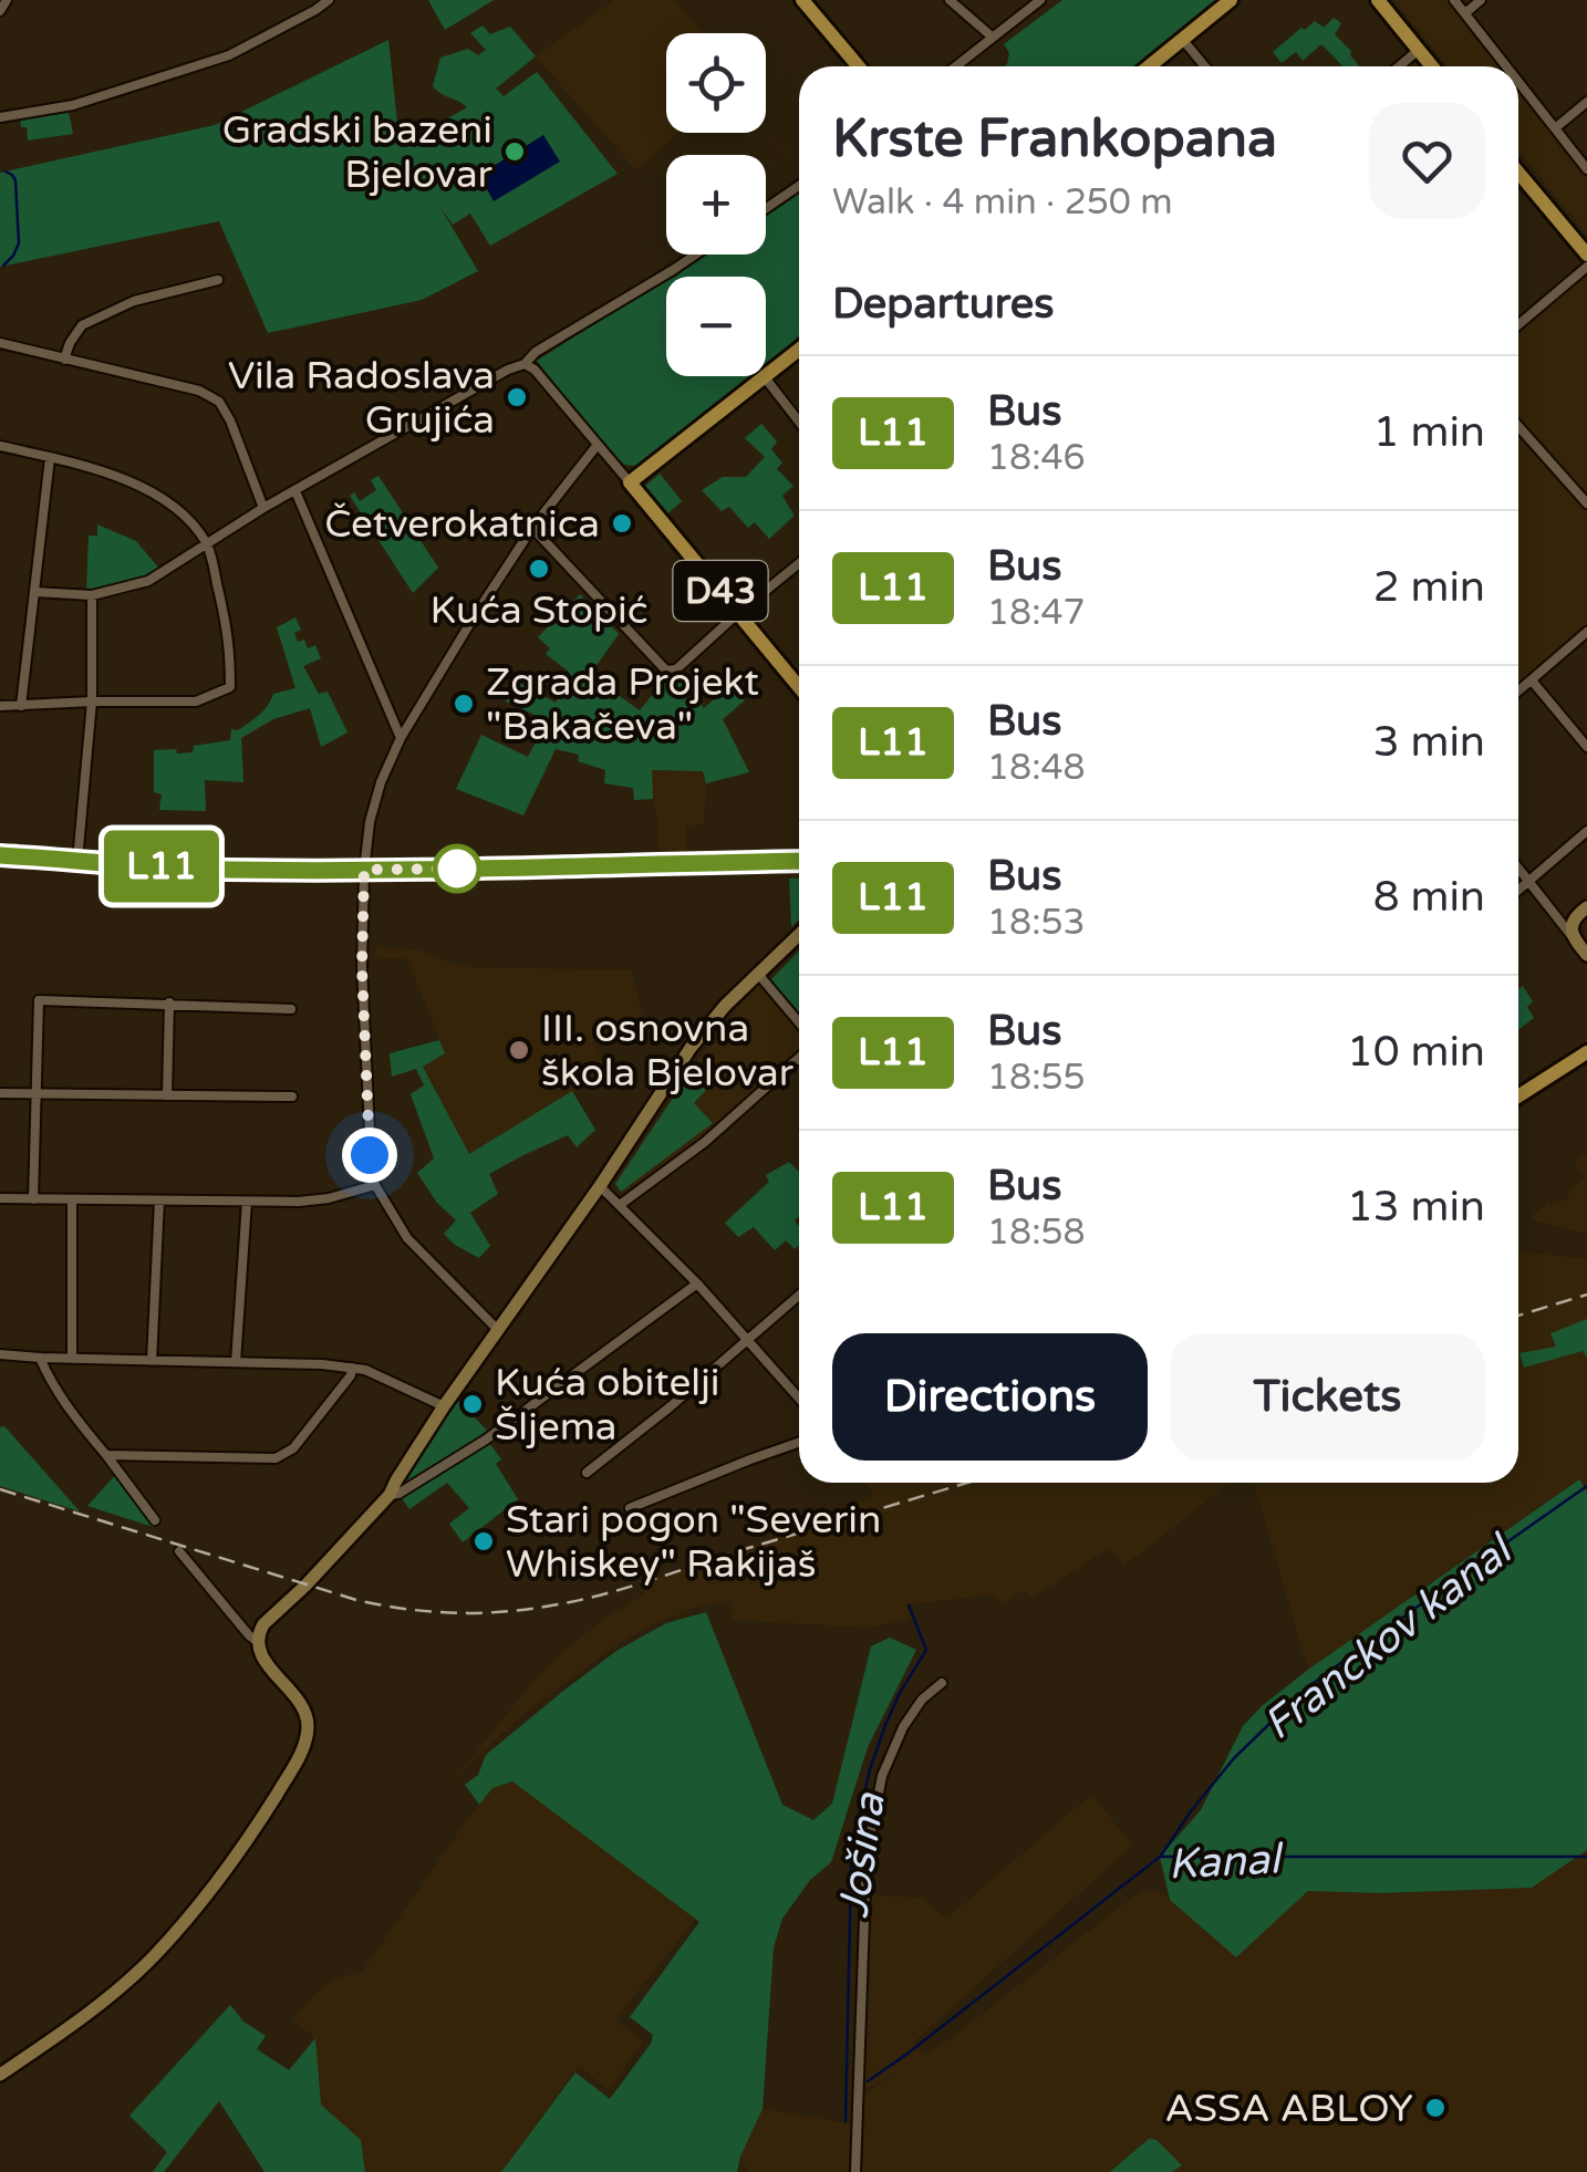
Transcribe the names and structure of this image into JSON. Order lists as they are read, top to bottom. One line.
{"streets":{"main road":["D43"]},"water":["Franckov kanal","Jošina","Kanal"],"places":["Gradski bazeni Bjelovar","Vila Radoslava Grujića","Četverokatnica","Kuća Stopić","Zgrada Projekt \"Bakačeva\"","III. osnovna škola Bjelovar","Kuća obitelji Šljema","Stari pogon \"Severin Whiskey\" Rakijaš","ASSA ABLOY"],"lines":["bus line L11"],"page":{"on_map":"L11","map_buttons":["+","−"],"heading":[["Krste Frankopana","Walk · 4 min · 250 m"],"Departures"],"list":[{"mark":"L11","name":"Bus","note":"18:46","value":"1 min"},{"mark":"L11","name":"Bus","note":"18:47","value":"2 min"},{"mark":"L11","name":"Bus","note":"18:48","value":"3 min"},{"mark":"L11","name":"Bus","note":"18:53","value":"8 min"},{"mark":"L11","name":"Bus","note":"18:55","value":"10 min"},{"mark":"L11","name":"Bus","note":"18:58","value":"13 min"}],"buttons":["Directions","Tickets"]}}
